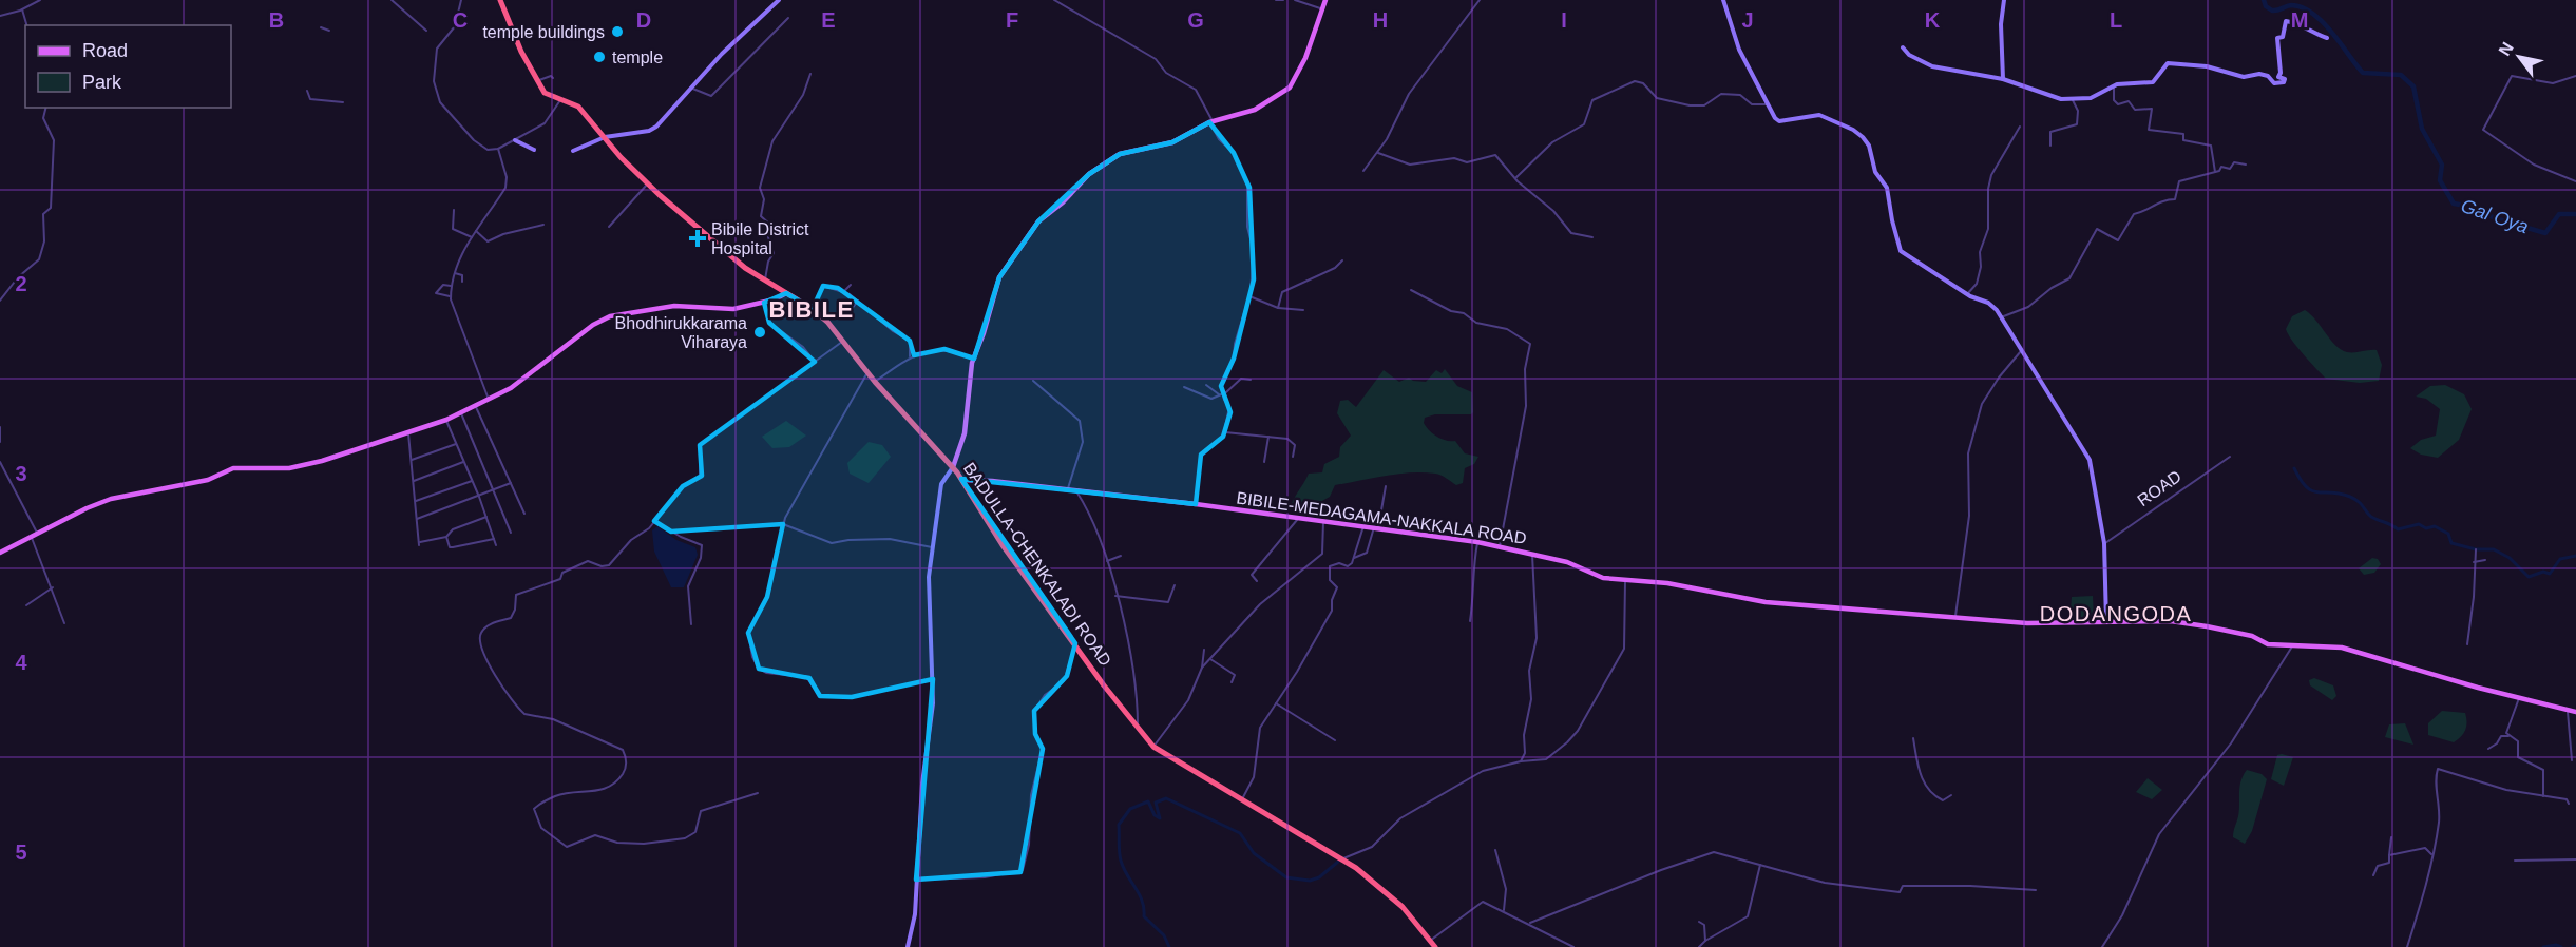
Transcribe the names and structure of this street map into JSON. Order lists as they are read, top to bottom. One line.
{"streets":{"highway":["BADULLA-CHENKALADI ROAD"],"main road":["BIBILE-MEDAGAMA-NAKKALA ROAD"],"street":["ROAD"]},"crossings":[["BIBILE-MEDAGAMA-NAKKALA ROAD","BADULLA-CHENKALADI ROAD"]],"districts":["BIBILE","DODANGODA"],"water":["Gal Oya"],"places":{"other":["temple buildings","temple","Bhodhirukkarama Viharaya"],"health":["Bibile District Hospital"]},"legend":["Road","Park"],"north":"top left","grid":{"columns":["B","C","D","E","F","G","H","I","J","K","L","M"],"rows":["2","3","4","5"]}}
